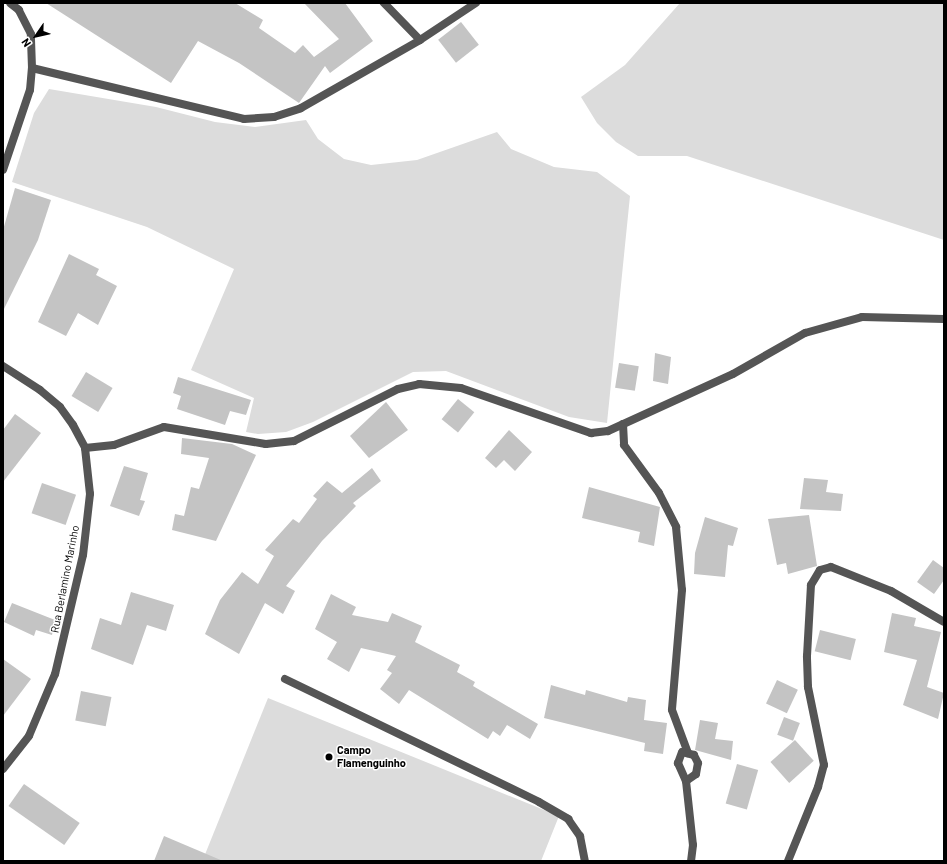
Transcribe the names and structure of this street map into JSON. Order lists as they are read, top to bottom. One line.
{"streets":{"street":["Rua Berlamino Marinho"]},"places":["Campo Flamenguinho"],"north":"bottom left"}
